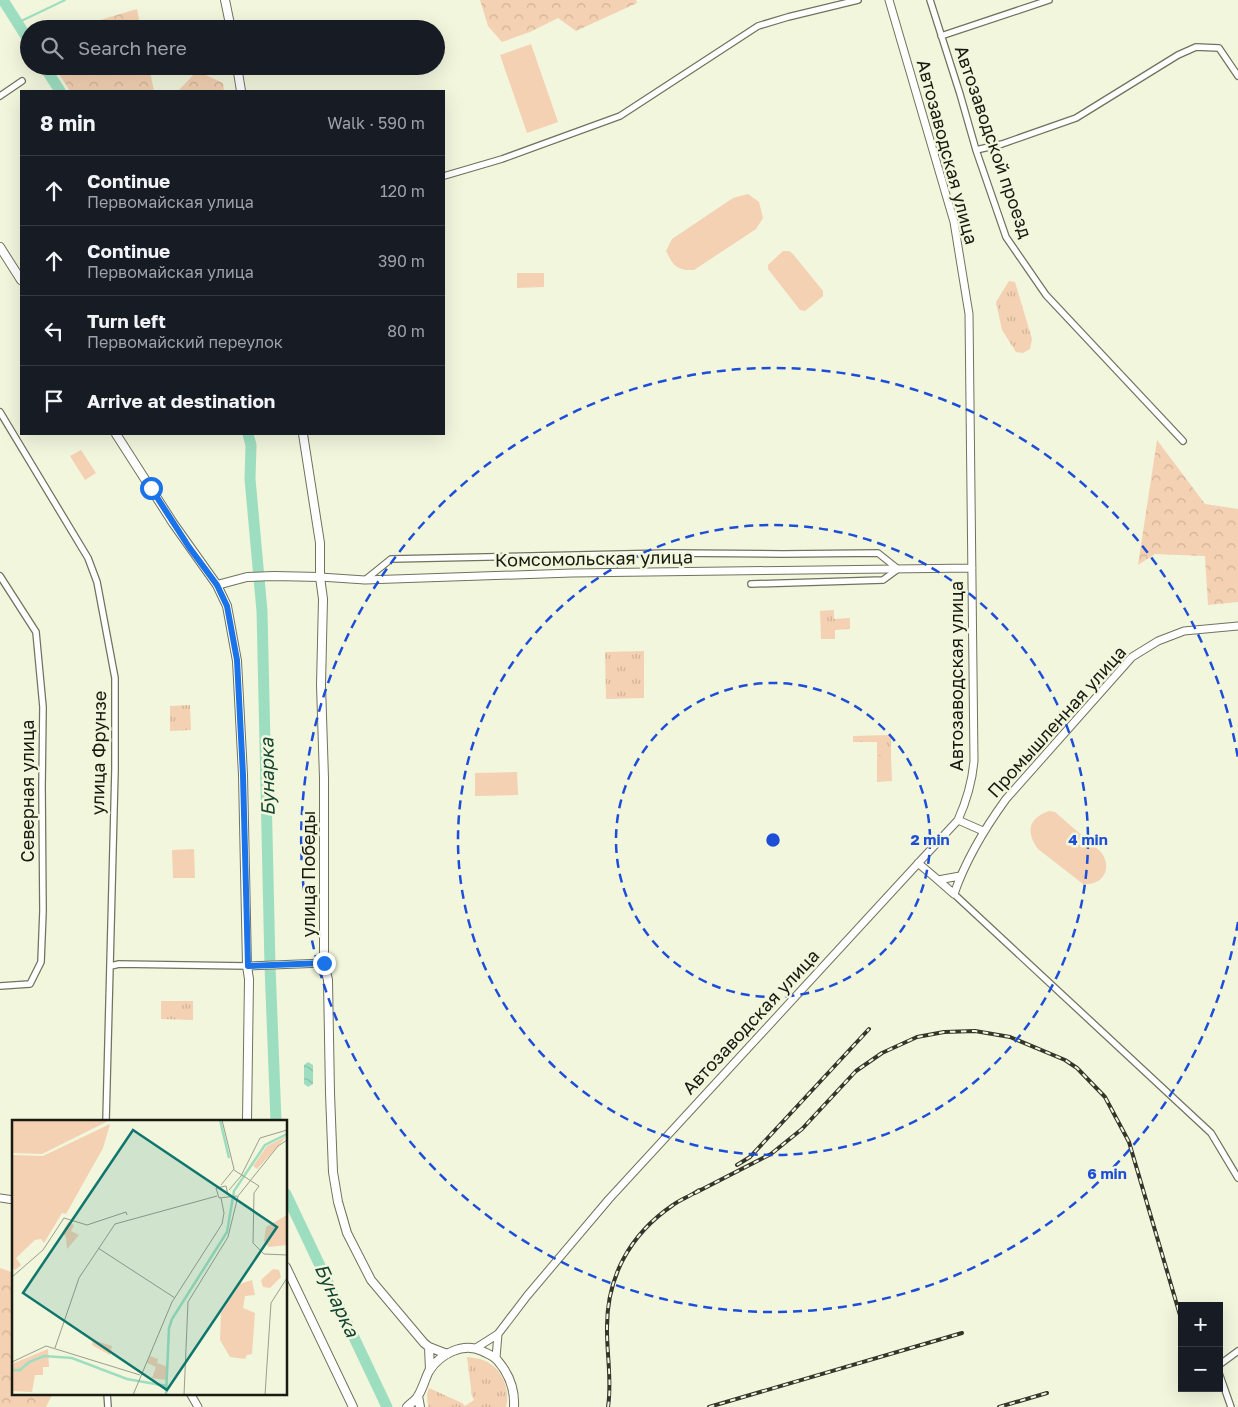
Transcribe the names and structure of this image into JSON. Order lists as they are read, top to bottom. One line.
{"streets":{"main road":["Комсомольская улица","улица Победы"],"street":["Автозаводской проезд","Автозаводская улица","Промышленная улица","улица Фрунзе","Северная улица"]},"crossings":[["Автозаводская улица","Комсомольская улица"],["Комсомольская улица","улица Победы"]],"water":["Бунарка"],"page":{"search":"Search here","heading":["8 min","Walk · 590 m"],"list":[["Continue","Первомайская улица","120 m"],["Continue","Первомайская улица","390 m"],["Turn left","Первомайский переулок","80 m"],"Arrive at destination"],"map_buttons":["+","−"]},"rings":["2 min","4 min","6 min"]}
